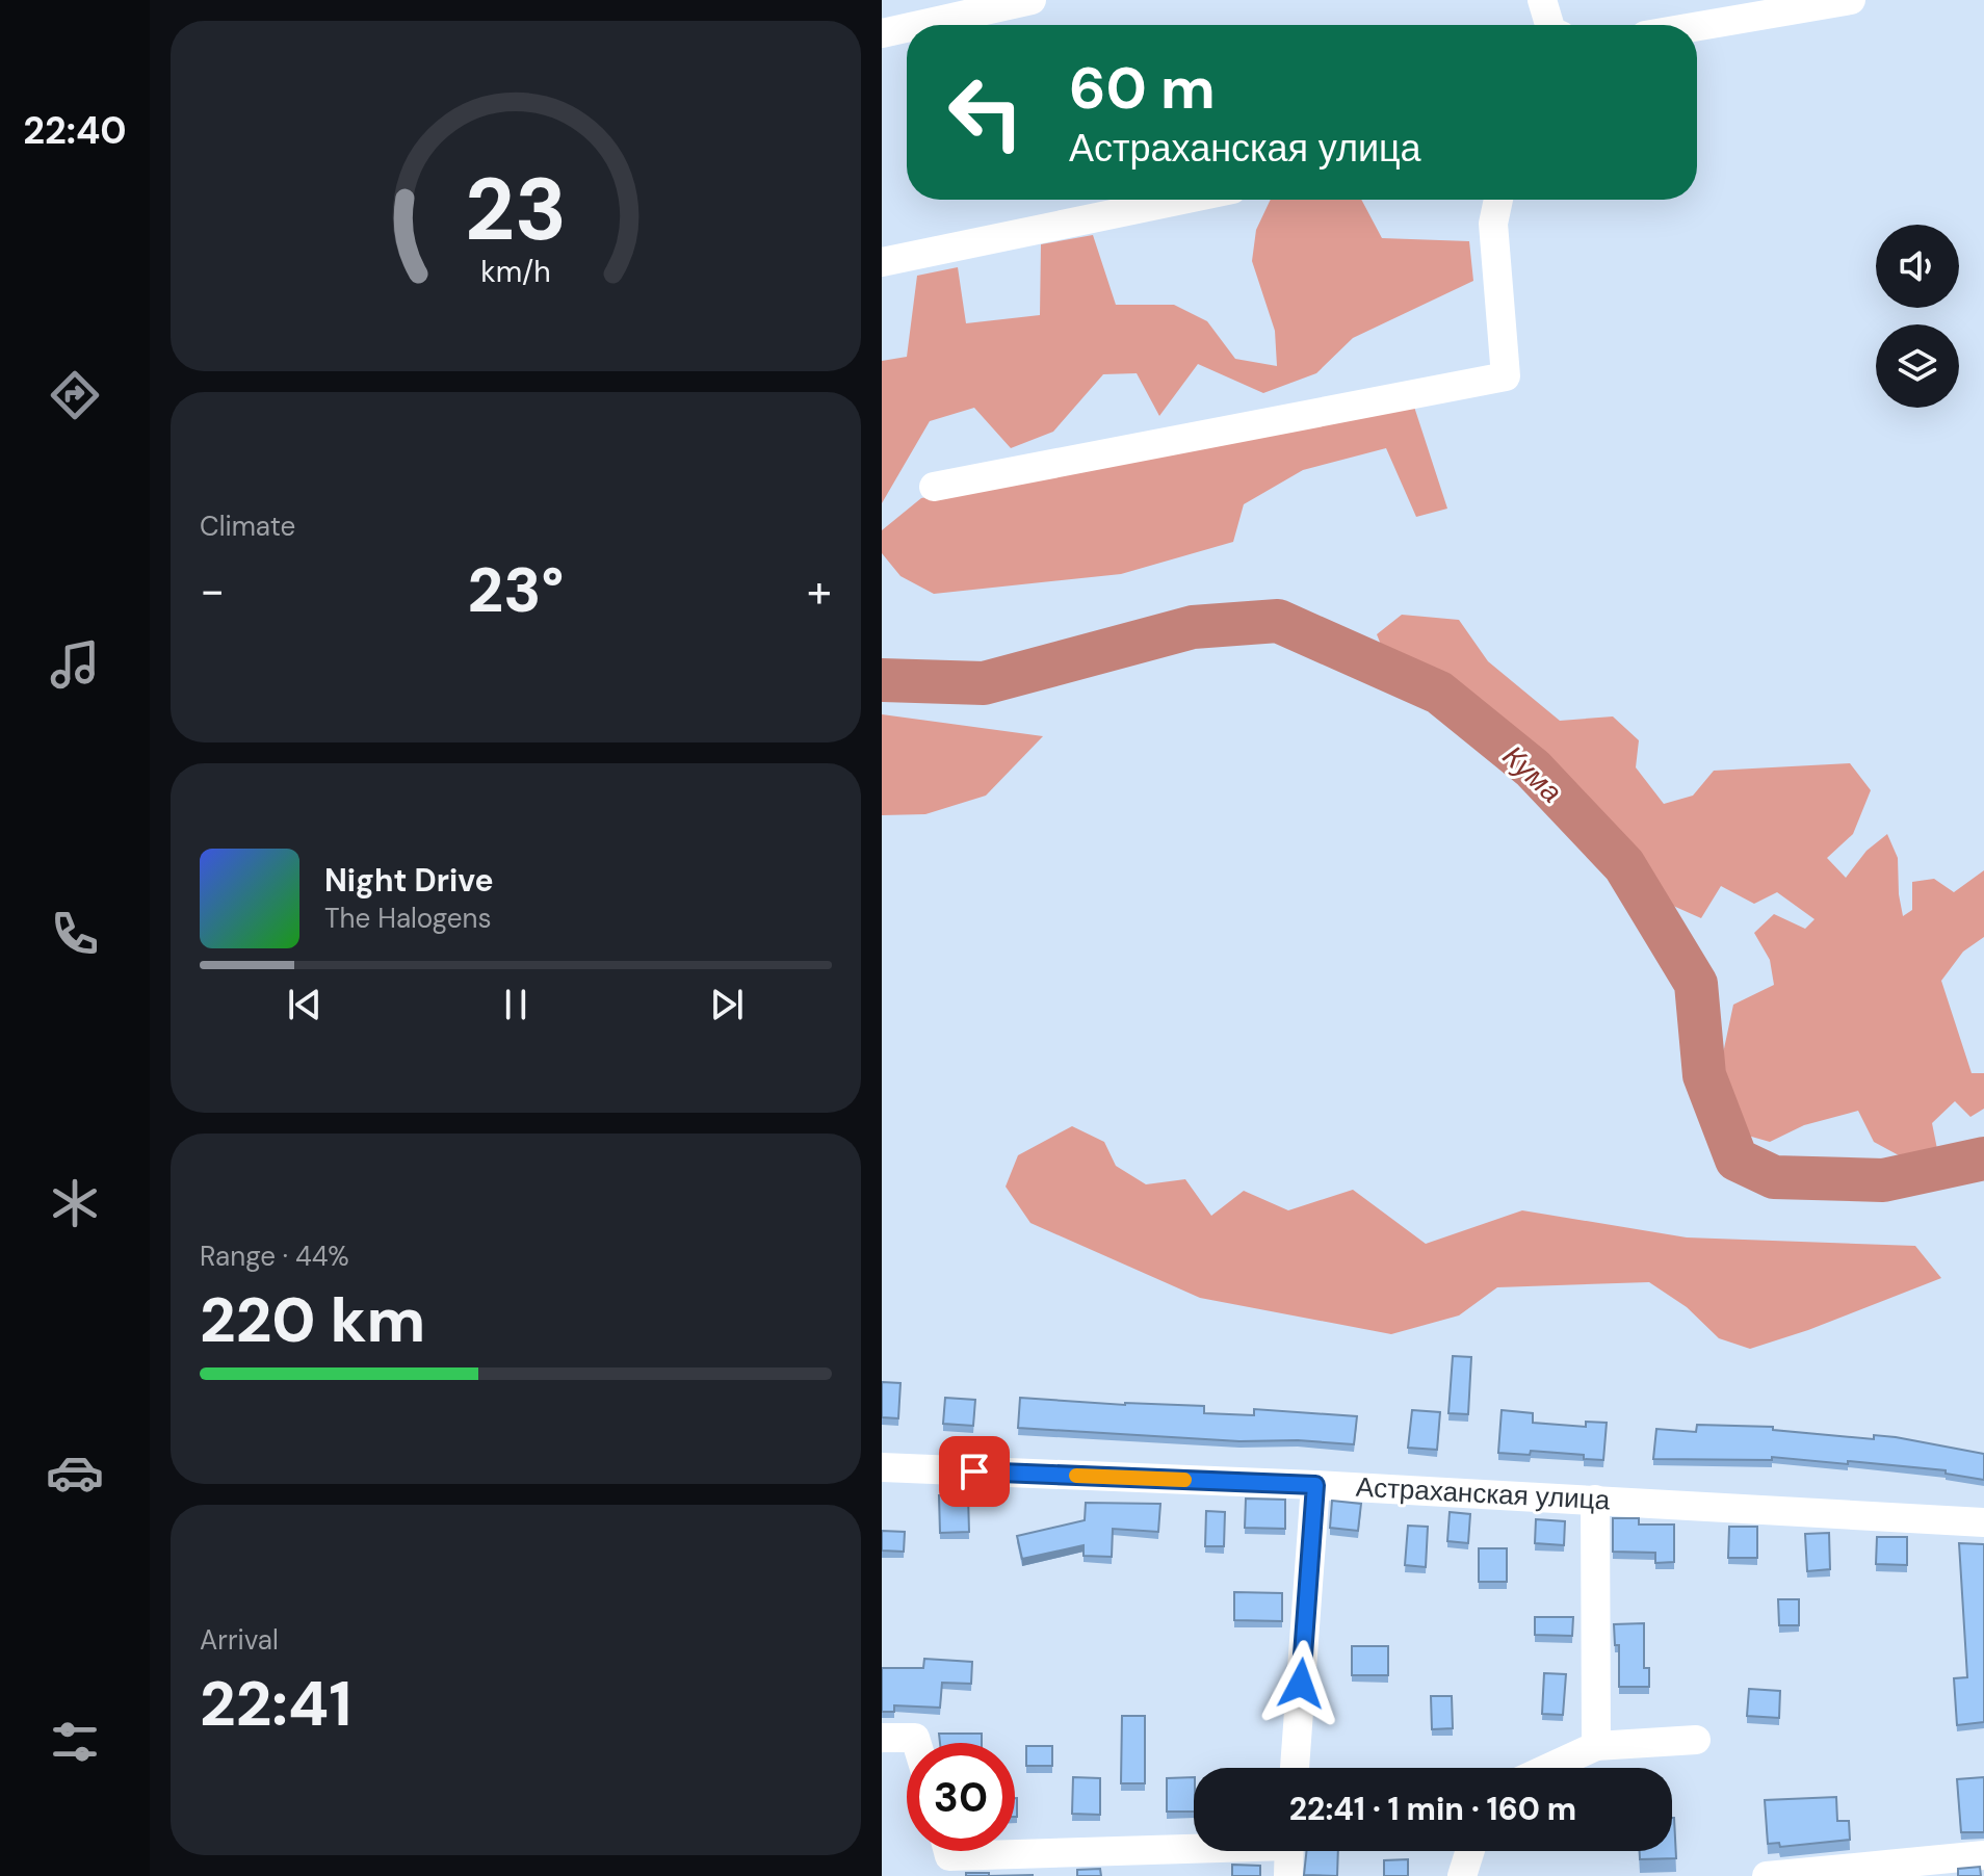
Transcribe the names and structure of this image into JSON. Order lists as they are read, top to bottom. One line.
{"streets":{"street":["Астраханская улица"]},"water":["Кума"],"page":{"tabs":"22:40","turn":["60 m","Астраханская улица"],"tile":["Climate",["Range · 44%","220 km"],["Arrival","22:41"]],"heat":["−","23°","+"],"song":["Night Drive","The Halogens"],"limit":"30","trip":"22:41 · 1 min · 160 m","gauge":["23","km/h"]}}
